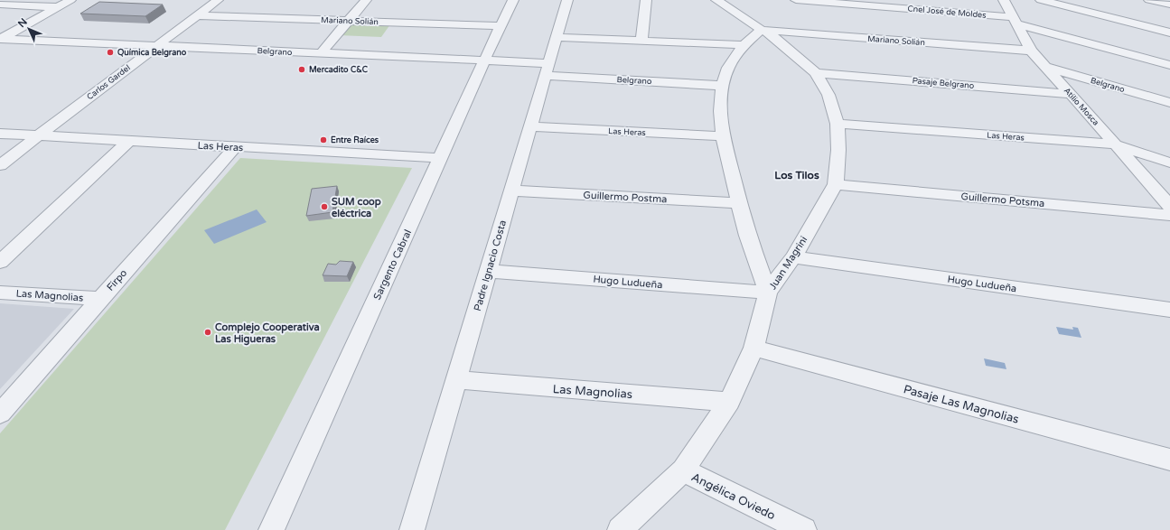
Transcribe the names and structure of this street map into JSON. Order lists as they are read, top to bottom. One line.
{"streets":{"street":["Cnel José de Moldes","Mariano Solián","Belgrano","Carlos Gardel","Pasaje Belgrano","Atilio Mosca","Las Heras","Guillermo Postma","Guillermo Potsma","Juan Magrini","Sargento Cabral","Padre Ignacio Costa","Firpo","Hugo Ludueña","Las Magnolias","Pasaje Las Magnolias","Angélica Oviedo"]},"crossings":[["Cnel José de Moldes","Atilio Mosca"],["Mariano Solián","Carlos Gardel"],["Mariano Solián","Atilio Mosca"],["Mariano Solián","Juan Magrini"],["Mariano Solián","Sargento Cabral"],["Belgrano","Carlos Gardel"],["Belgrano","Atilio Mosca"],["Belgrano","Sargento Cabral"],["Belgrano","Padre Ignacio Costa"],["Carlos Gardel","Las Heras"],["Pasaje Belgrano","Atilio Mosca"],["Pasaje Belgrano","Juan Magrini"],["Atilio Mosca","Las Heras"],["Las Heras","Juan Magrini"],["Las Heras","Sargento Cabral"],["Las Heras","Padre Ignacio Costa"],["Las Heras","Firpo"],["Guillermo Postma","Padre Ignacio Costa"],["Guillermo Potsma","Juan Magrini"],["Juan Magrini","Hugo Ludueña"],["Juan Magrini","Las Magnolias"],["Juan Magrini","Pasaje Las Magnolias"],["Juan Magrini","Angélica Oviedo"],["Padre Ignacio Costa","Hugo Ludueña"],["Padre Ignacio Costa","Las Magnolias"],["Firpo","Las Magnolias"]],"districts":["Los Tilos"],"places":["Química Belgrano","Mercadito C&C","Entre Raíces","SUM coop eléctrica","Complejo Cooperativa Las Higueras"],"north":"top left"}
